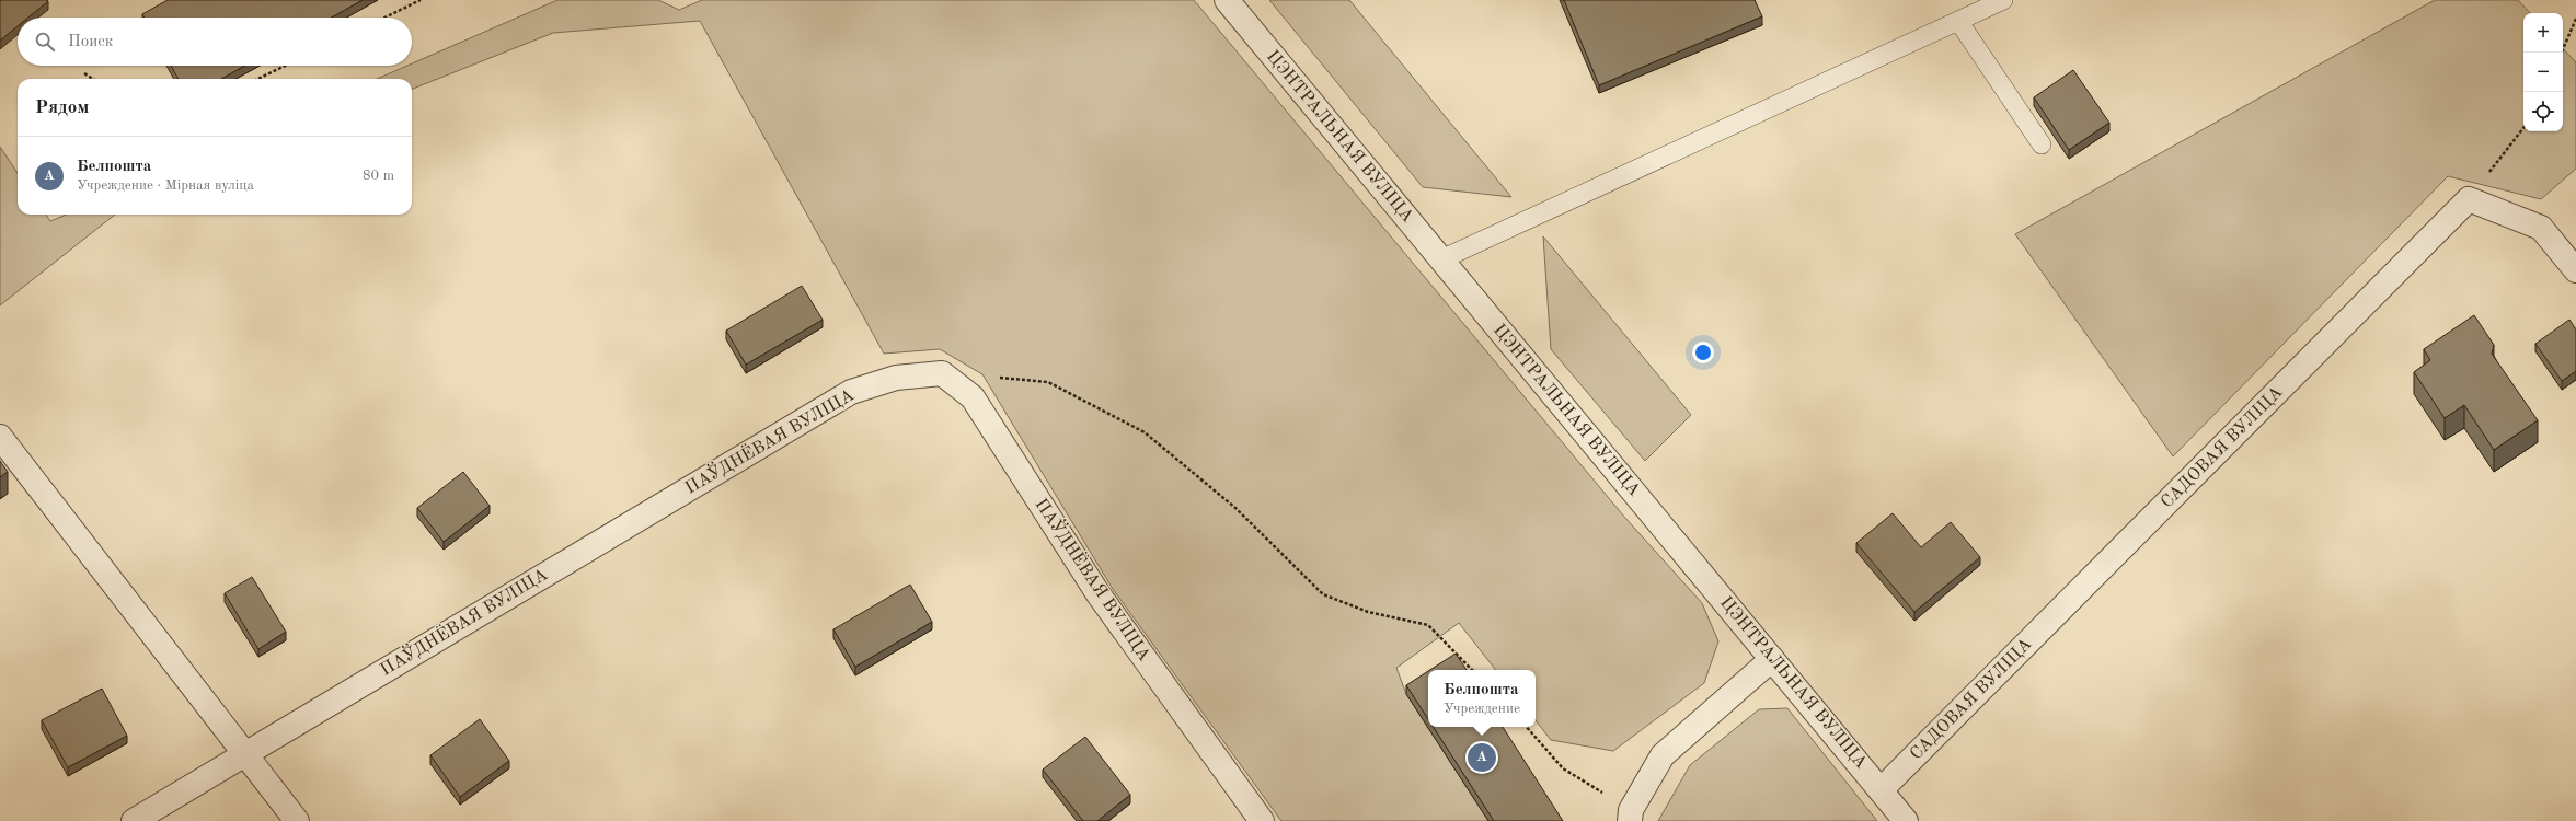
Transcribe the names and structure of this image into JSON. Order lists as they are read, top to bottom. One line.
{"streets":{"street":["ЦЭНТРАЛЬНАЯ ВУЛІЦА","ПАЎДНЁВАЯ ВУЛІЦА","САДОВАЯ ВУЛІЦА"]},"crossings":[["ЦЭНТРАЛЬНАЯ ВУЛІЦА","САДОВАЯ ВУЛІЦА"]],"page":{"map_buttons":["+","−"],"search":"Поиск","heading":"Рядом","list":[{"mark":"A","name":"Белпошта","note":"Учреждение · Мірная вуліца","value":"80 m"}],"popup":["Белпошта","Учреждение"],"pins":"A"}}
